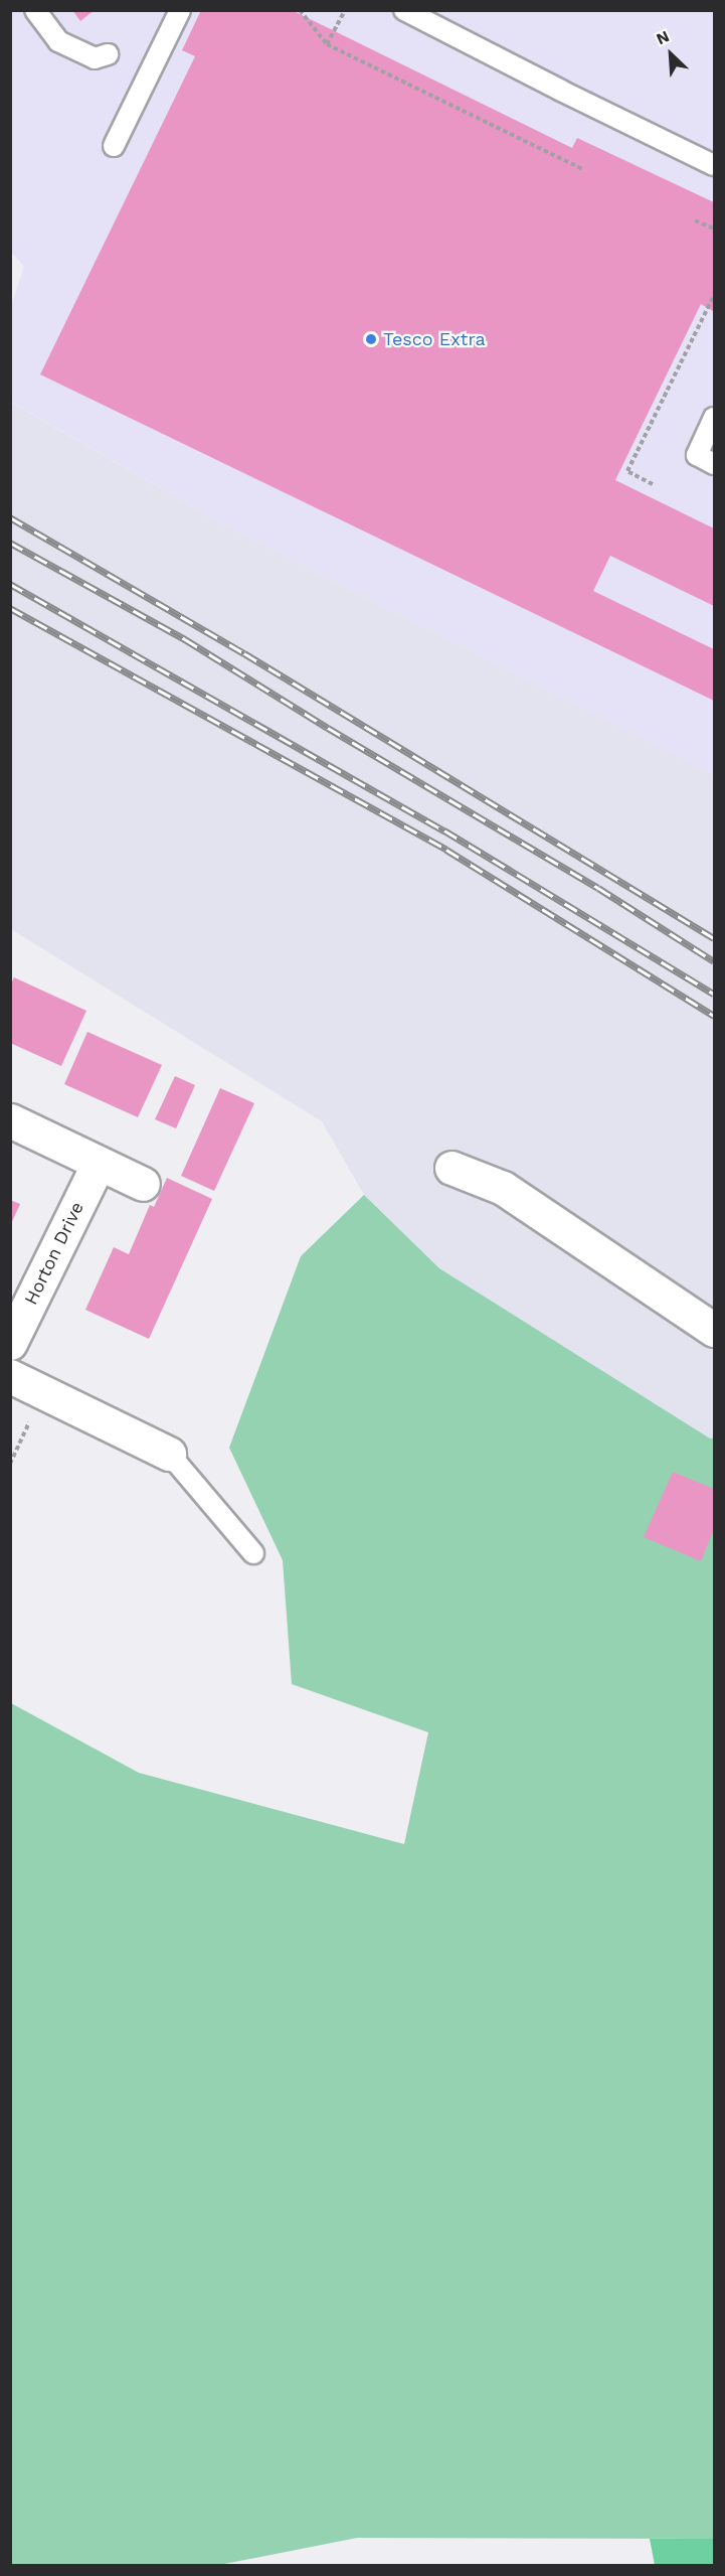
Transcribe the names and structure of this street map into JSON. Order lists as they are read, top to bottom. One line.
{"streets":{"street":["Horton Drive"]},"places":["Tesco Extra"],"north":"top left"}
